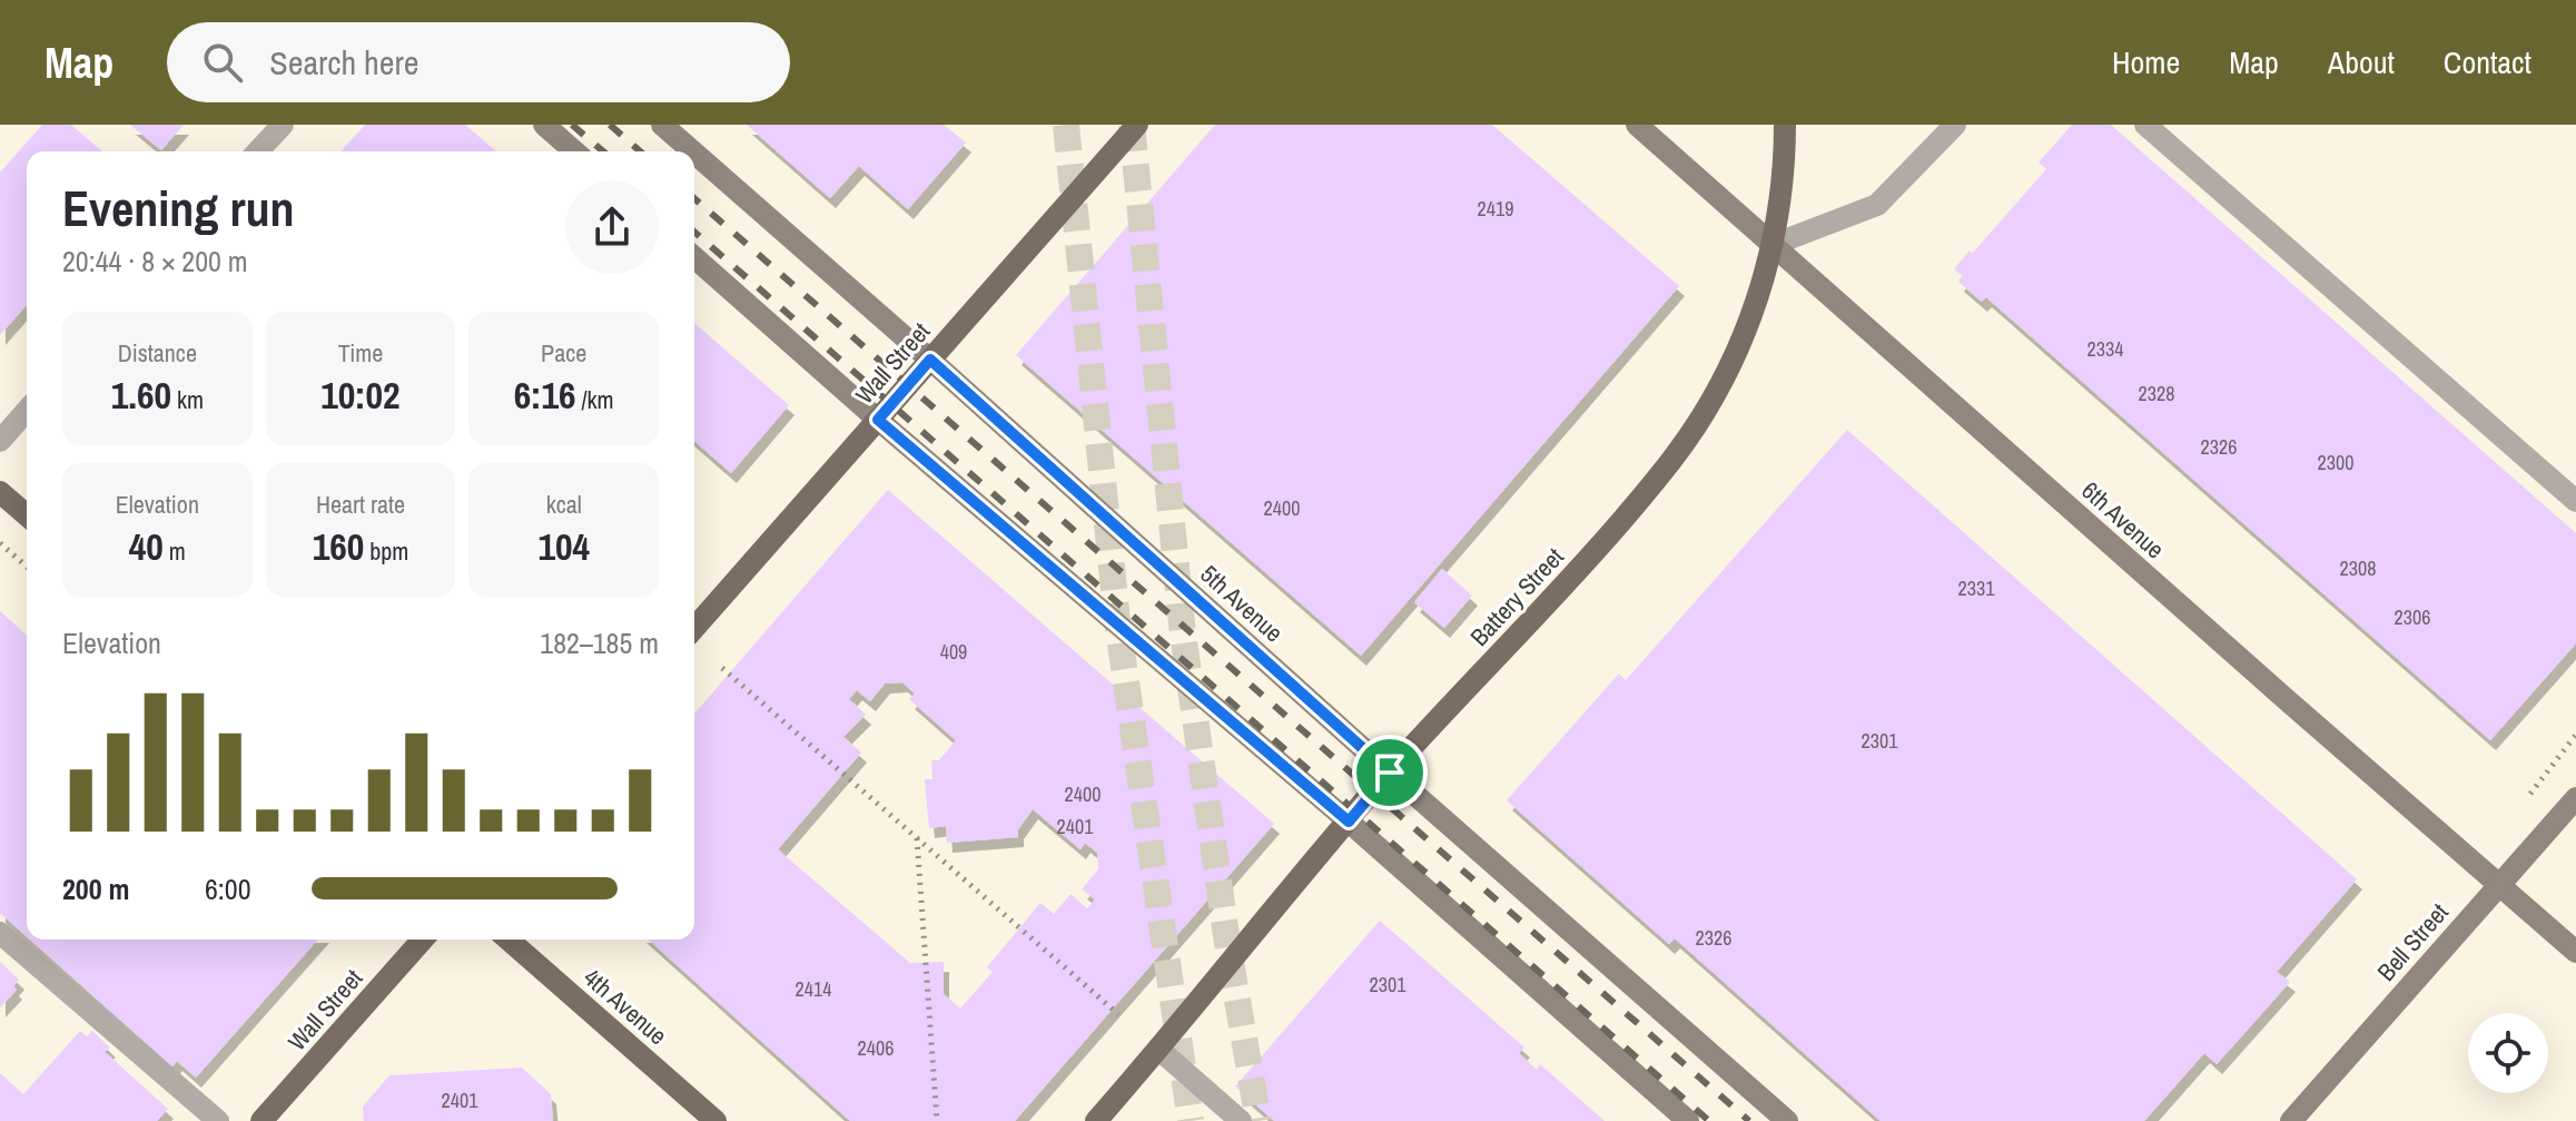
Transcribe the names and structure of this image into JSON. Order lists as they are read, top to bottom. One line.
{"streets":{"main road":["Wall Street","6th Avenue","Battery Street","5th Avenue","Bell Street","4th Avenue"]},"crossings":[["Wall Street","5th Avenue"],["6th Avenue","Battery Street"],["6th Avenue","Bell Street"],["Battery Street","5th Avenue"]],"house_numbers":["2419","2334","2328","2326","2300","2400","2308","2331","2306","409","2301","2400","2401","2326","2301","2414","2406","2401"],"page":{"header":"Map","search":"Search here","nav":["Home","Map","About","Contact"],"heading":["Evening run","20:44 · 8 × 200 m"],"stats":[["Distance","1.60 km"],["Time","10:02"],["Pace","6:16 /km"],["Elevation","40 m"],["Heart rate","160 bpm"],["kcal","104"]],"chart":["Elevation","182–185 m"],"list":[{"name":"200 m","note":"6:00"}]}}
